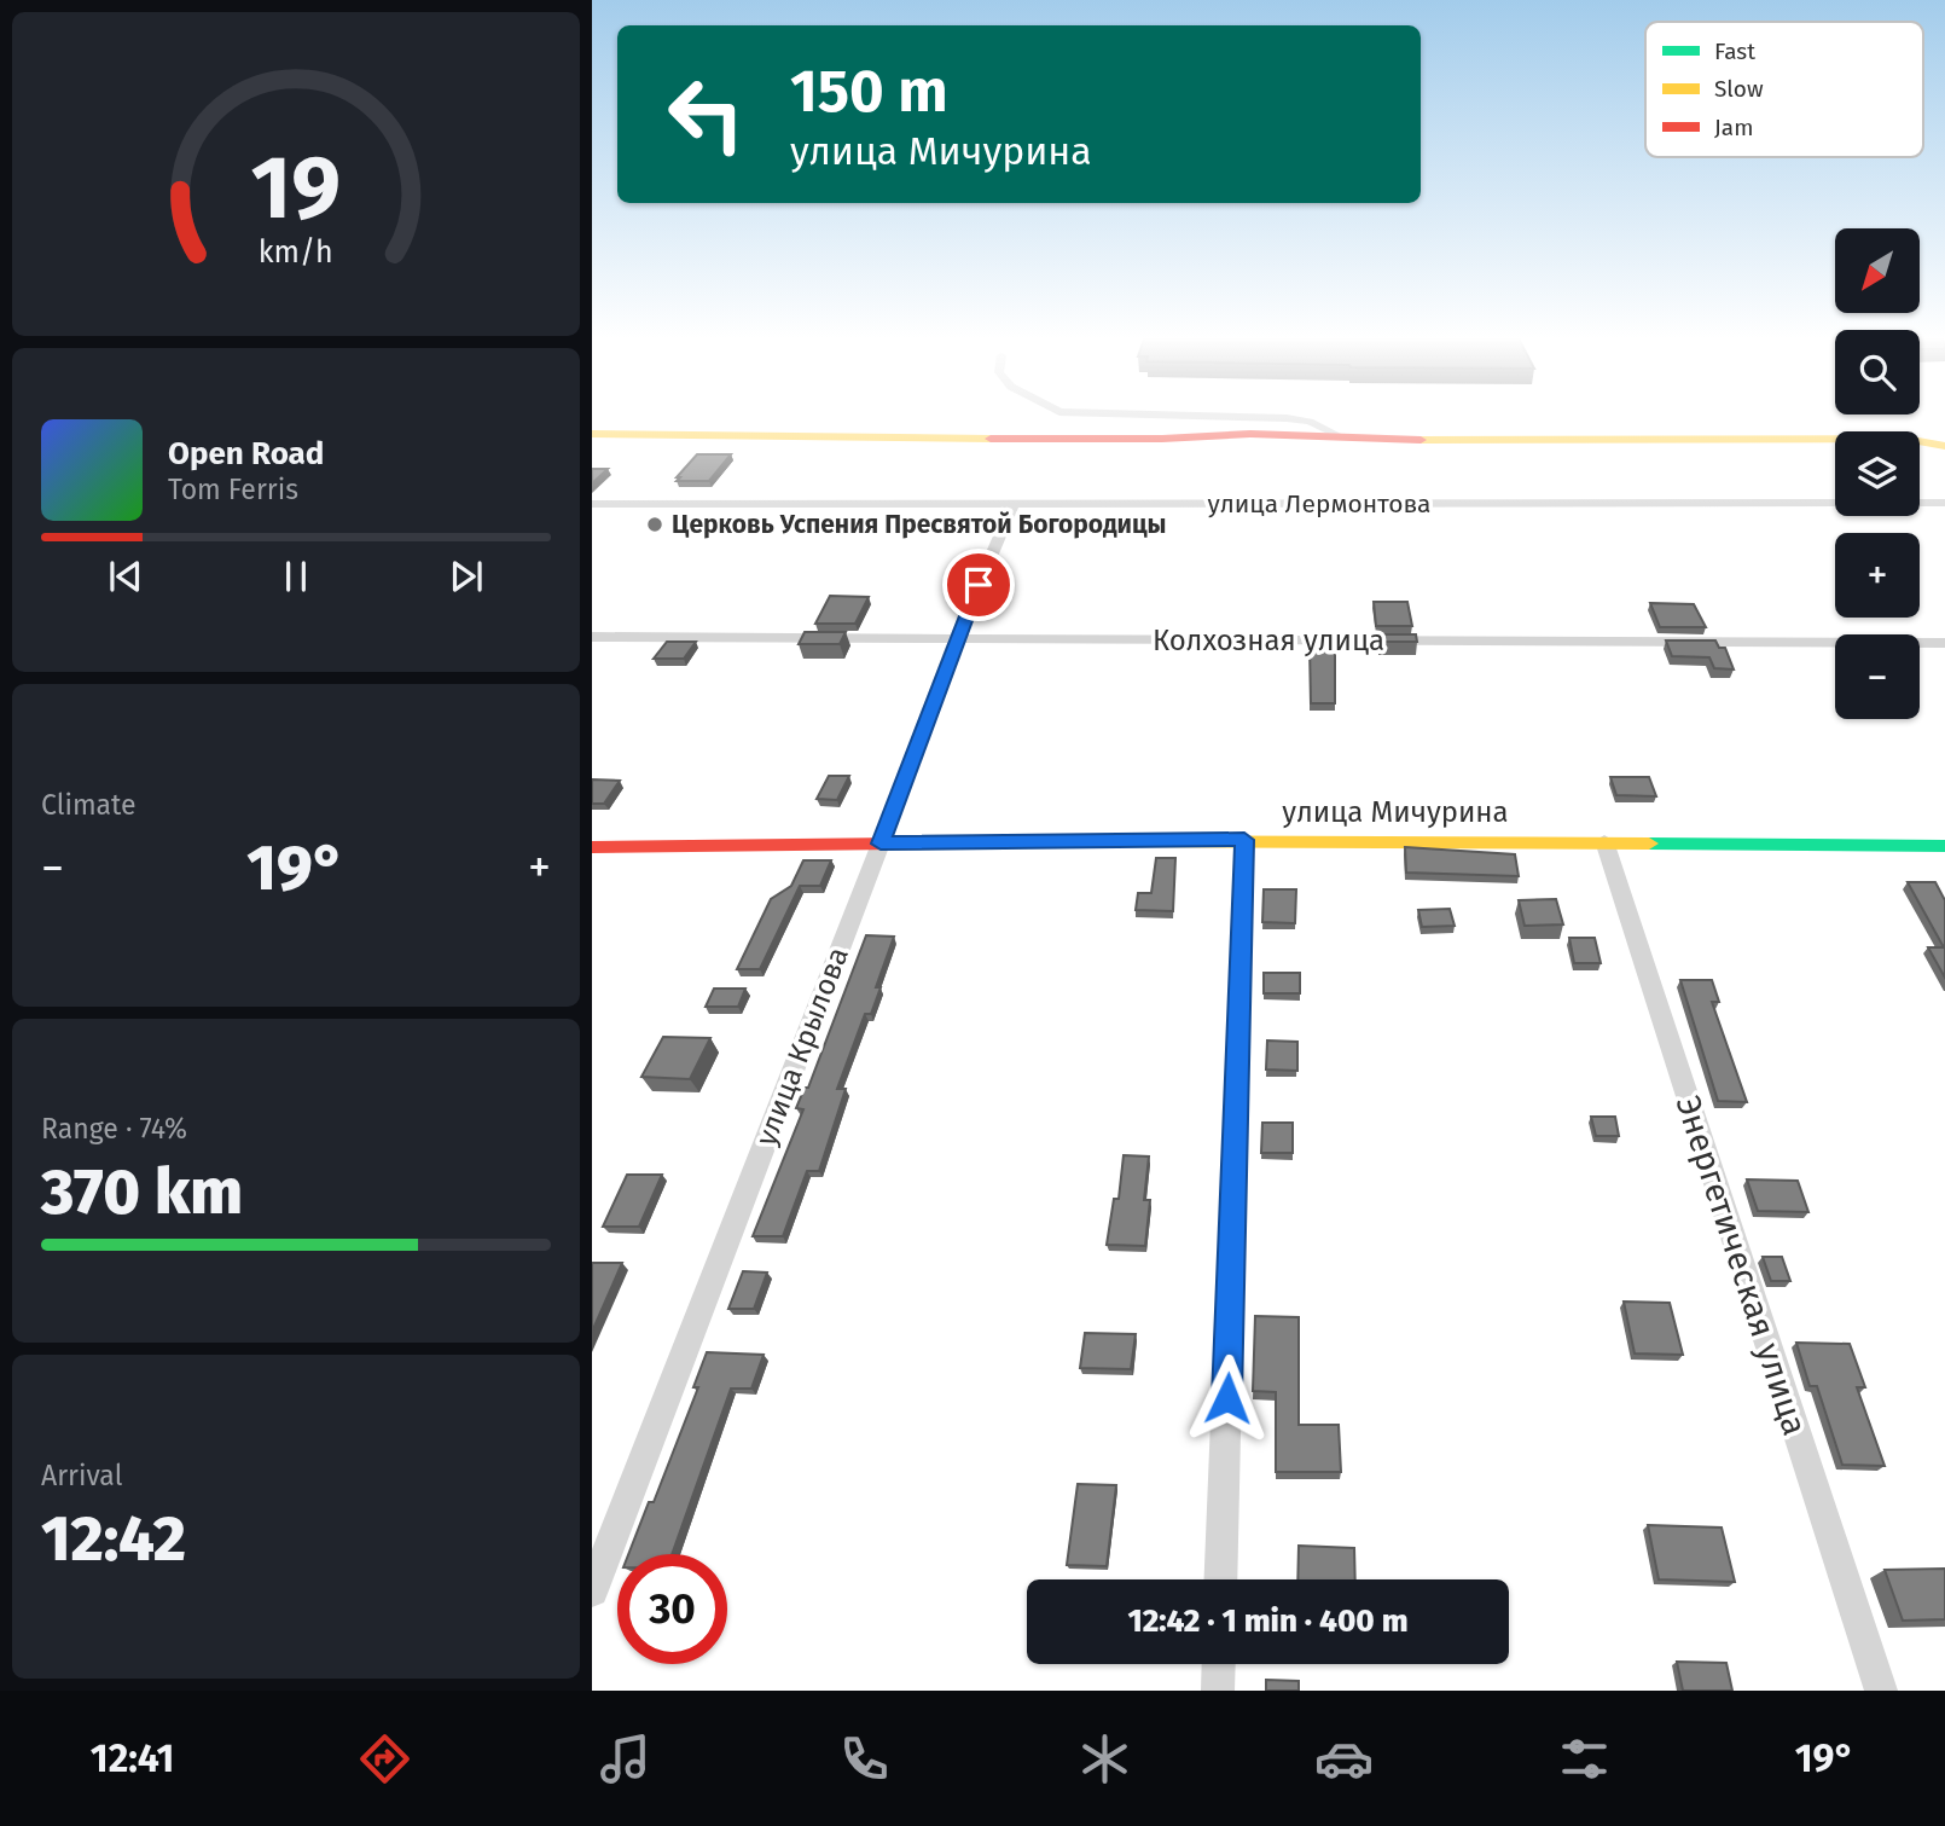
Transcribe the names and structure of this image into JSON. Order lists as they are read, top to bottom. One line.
{"streets":{"street":["улица Лермонтова","Колхозная улица","улица Мичурина","улица Крылова","Энергетическая улица"]},"crossings":[["улица Лермонтова","улица Крылова"],["Колхозная улица","улица Крылова"],["улица Мичурина","улица Крылова"],["улица Мичурина","Энергетическая улица"]],"places":["Церковь Успения Пресвятой Богородицы"],"legend":["Fast","Slow","Jam"],"north":"bottom left","page":{"turn":["150 m","улица Мичурина"],"map_buttons":["+","−"],"song":["Open Road","Tom Ferris"],"tile":["Climate",["Range · 74%","370 km"],["Arrival","12:42"]],"heat":["−","19°","+"],"limit":"30","trip":"12:42 · 1 min · 400 m","tabs":["12:41","19°"],"gauge":["19","km/h"]}}
